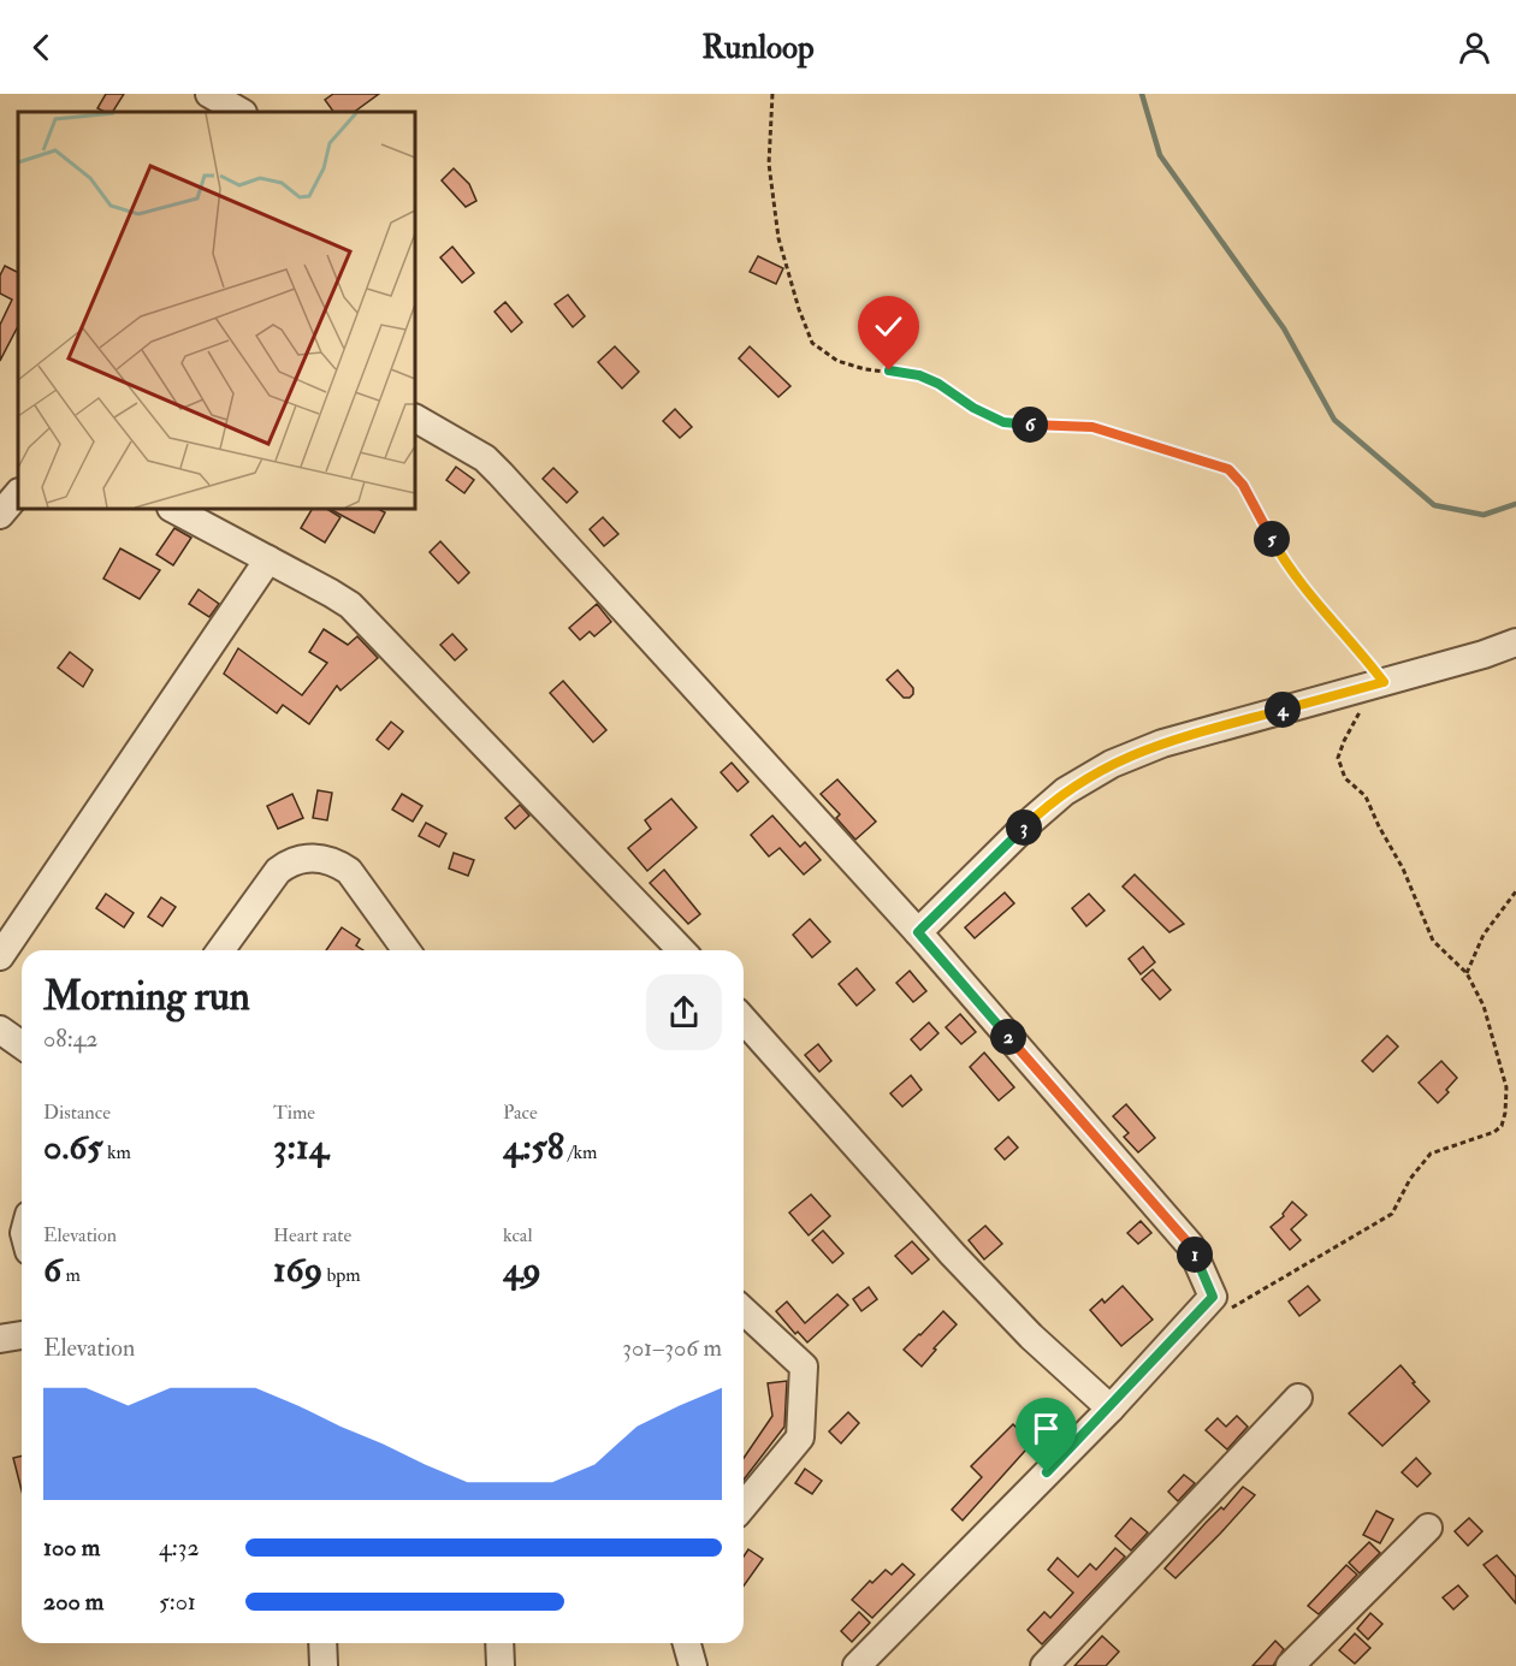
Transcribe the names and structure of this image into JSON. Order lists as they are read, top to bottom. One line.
{"page":{"header":"Runloop","pins":["6","5","4","3","2","1"],"heading":["Morning run","08:42"],"stats":[["Distance","0.65 km"],["Time","3:14"],["Pace","4:58 /km"],["Elevation","6 m"],["Heart rate","169 bpm"],["kcal","49"]],"chart":["Elevation","301–306 m"],"list":[{"name":"100 m","note":"4:32"},{"name":"200 m","note":"5:01"}]}}
